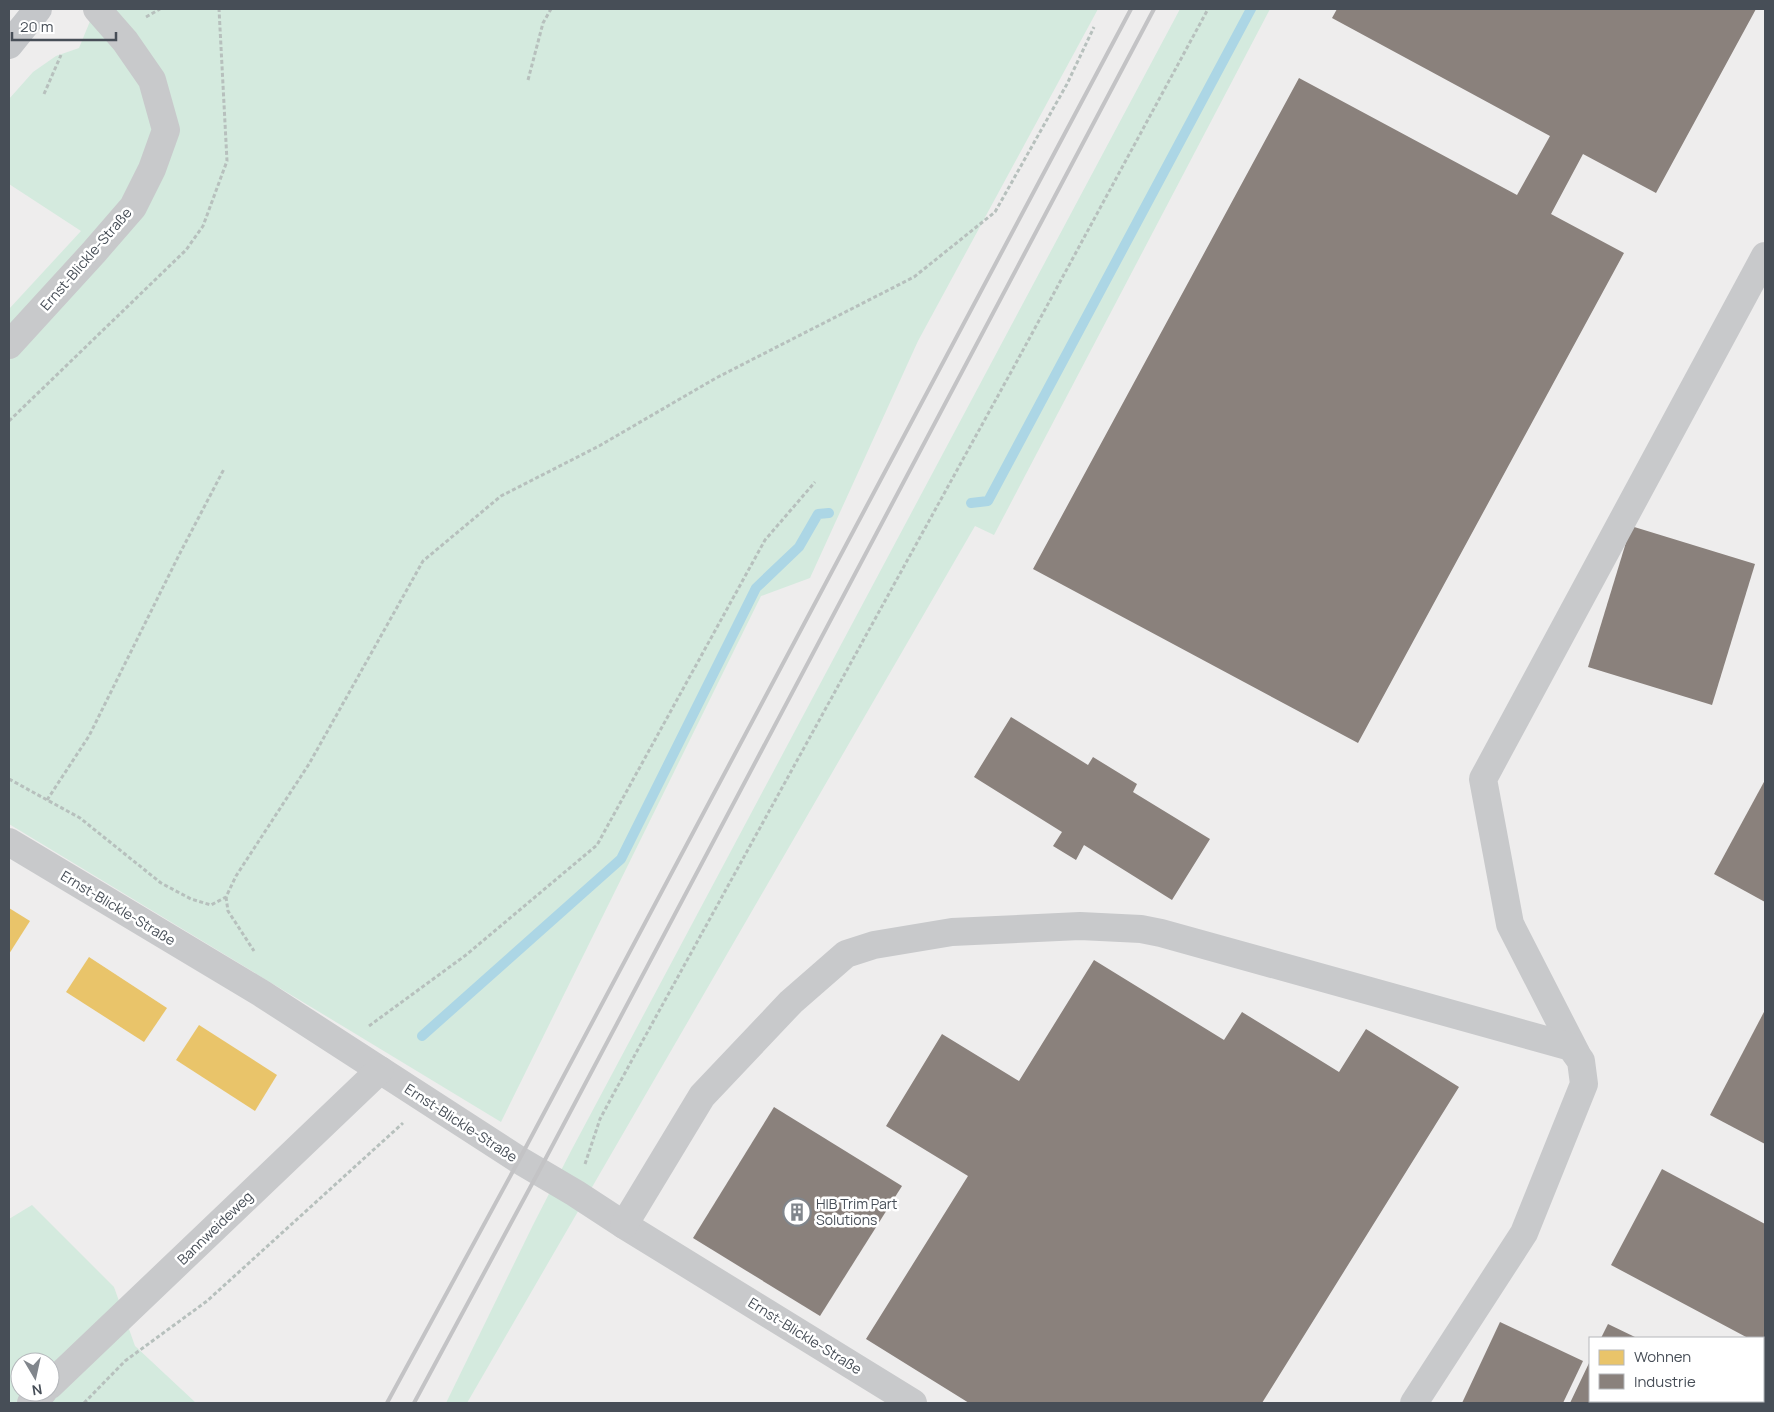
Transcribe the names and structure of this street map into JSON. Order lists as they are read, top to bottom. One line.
{"streets":{"street":["Ernst-Blickle-Straße","Bannweideweg"]},"crossings":[["Ernst-Blickle-Straße","Bannweideweg"]],"places":{"building":["HIB Trim Part Solutions"]},"legend":["Wohnen","Industrie"],"scale_bar":"20 m","north":"bottom"}
